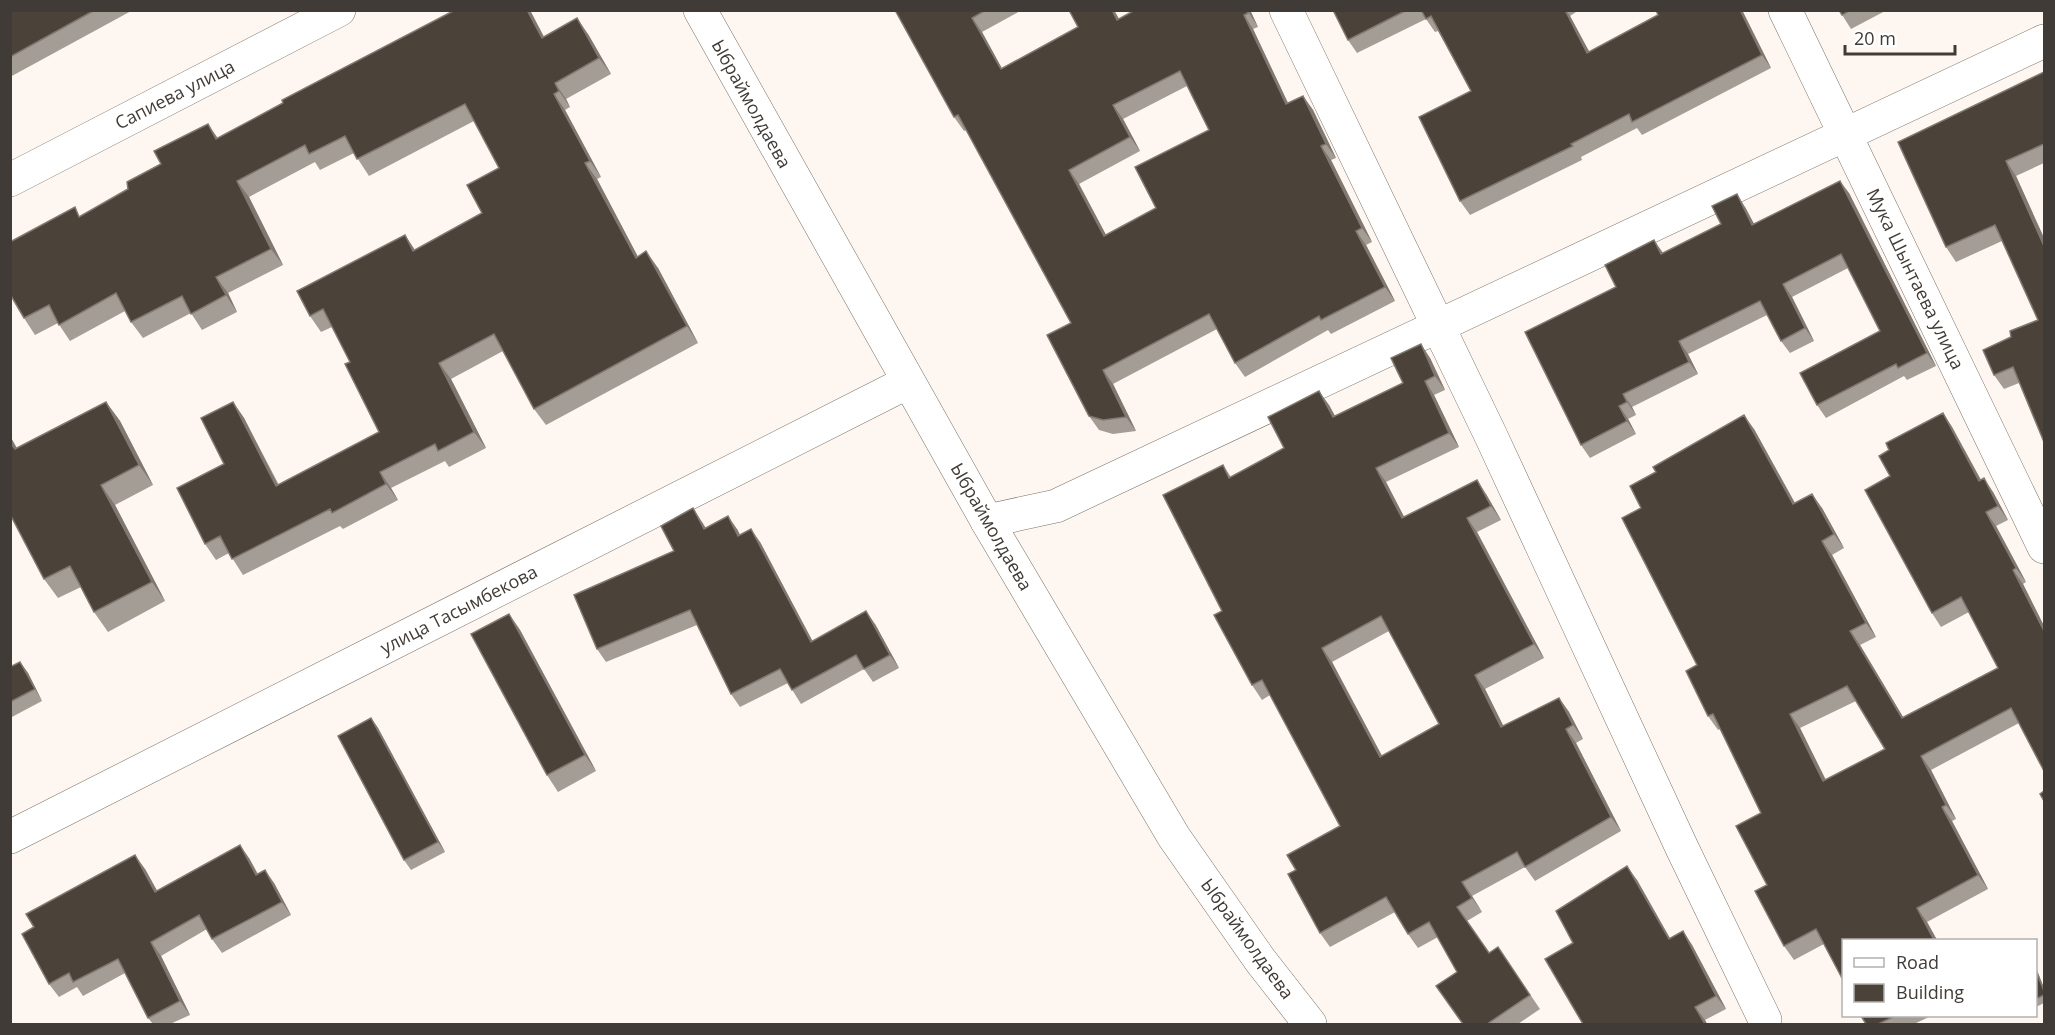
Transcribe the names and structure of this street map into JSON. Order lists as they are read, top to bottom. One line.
{"streets":{"street":["Сапиева улица","Ыбраймолдаева","Мука Шынтаева улица","улица Тасымбекова"]},"crossings":[["Ыбраймолдаева","улица Тасымбекова"]],"legend":["Road","Building"],"scale_bar":"20 m"}
